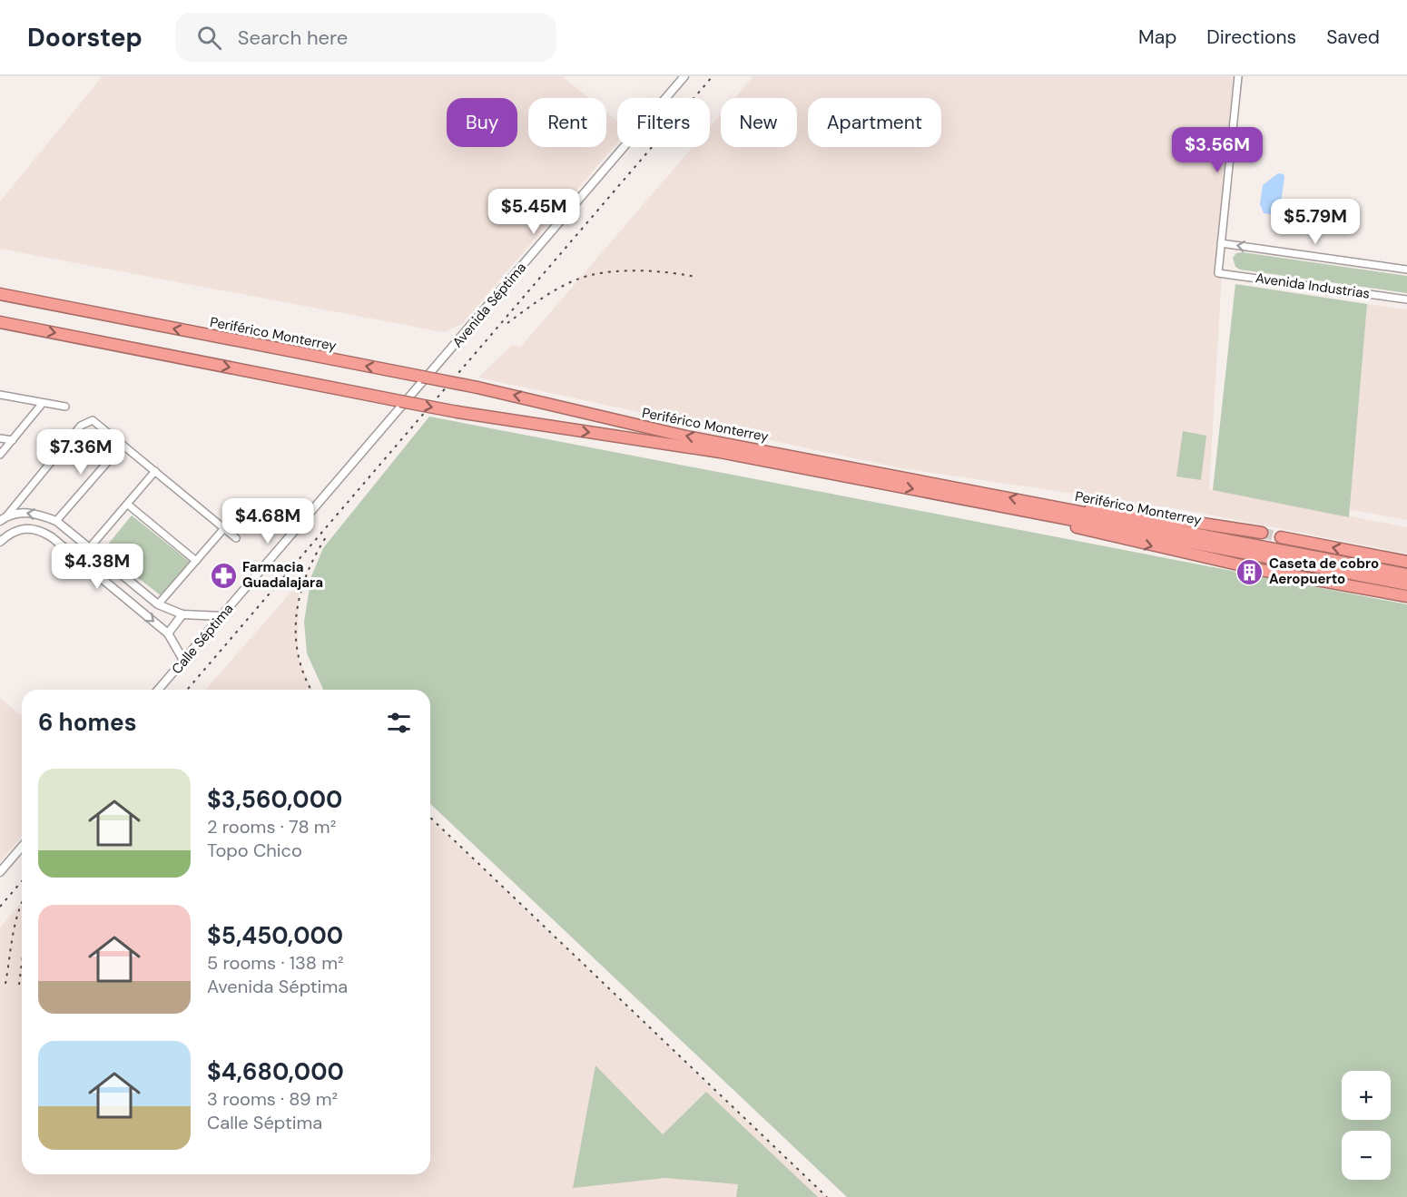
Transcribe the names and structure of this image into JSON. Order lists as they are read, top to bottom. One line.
{"streets":{"highway":["Periférico Monterrey"],"street":["Avenida Industrias","Avenida Séptima","Calle Séptima"]},"crossings":[["Avenida Séptima","Periférico Monterrey"],["Avenida Séptima","Calle Séptima"],["Periférico Monterrey","Calle Séptima"]],"places":{"building":["Caseta de cobro Aeropuerto"],"pharmacy":["Farmacia Guadalajara"]},"page":{"header":"Doorstep","search":"Search here","nav":["Map","Directions","Saved"],"chip":["Buy","Rent","Filters","New","Apartment"],"price":["$3.56M","$5.45M","$5.79M","$7.36M","$4.68M","$4.38M"],"heading":"6 homes","list":[{"name":"$3,560,000","note":"2 rooms · 78 m² · Topo Chico"},{"name":"$5,450,000","note":"5 rooms · 138 m² · Avenida Séptima"},{"name":"$4,680,000","note":"3 rooms · 89 m² · Calle Séptima"}],"map_buttons":["+","−"]}}
